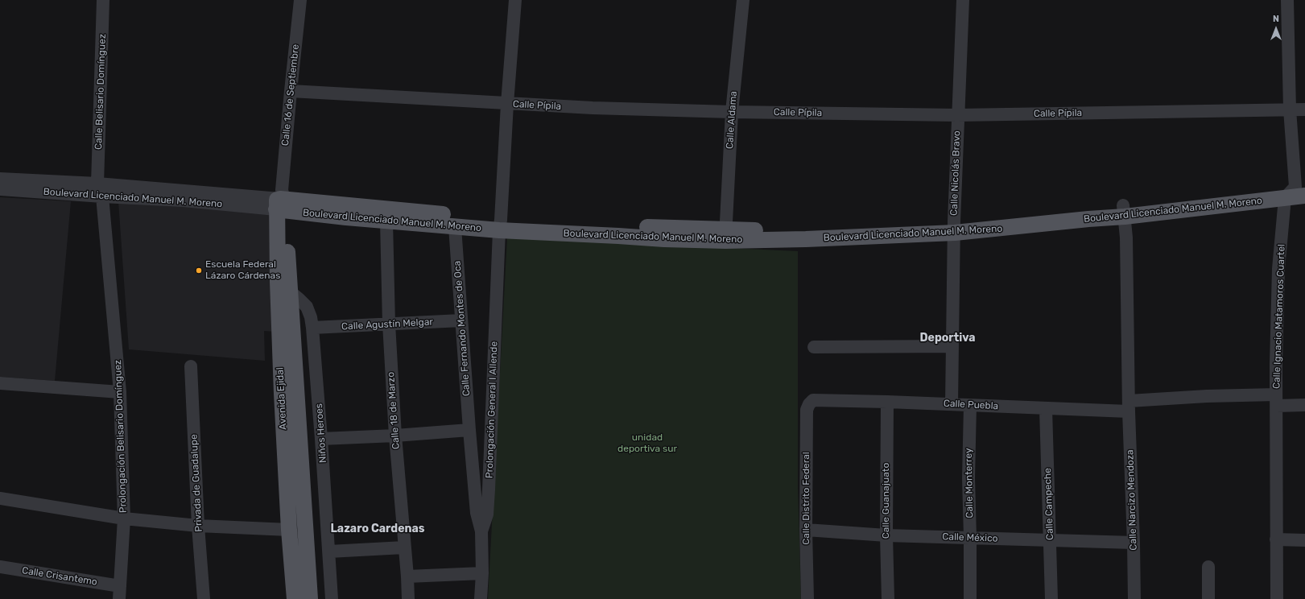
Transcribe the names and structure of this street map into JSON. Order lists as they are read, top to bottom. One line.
{"streets":{"main road":["Boulevard Licenciado Manuel M. Moreno","Avenida Ejidal"],"street":["Calle Belisario Domínguez","Calle 16 de Septiembre","Calle Pípila","Calle Aldama","Calle Nicolás Bravo","Calle Ignacio Matamoros Cuartel","Calle Agustín Melgar","Calle Fernando Montes de Oca","Calle Puebla","Prolongación General I Allende","Calle 18 de Marzo","Niños Heroes","Prolongación Belisario Domínguez","Privada de Guadalupe","Calle Monterrey","Calle Distrito Federal","Calle Narcizo Mendoza","Calle Guanajuato","Calle Campeche","Calle México","Calle Crisantemo"]},"crossings":[["Calle Belisario Domínguez","Boulevard Licenciado Manuel M. Moreno"],["Calle Belisario Domínguez","Prolongación Belisario Domínguez"],["Calle 16 de Septiembre","Calle Pípila"],["Calle 16 de Septiembre","Boulevard Licenciado Manuel M. Moreno"],["Calle 16 de Septiembre","Avenida Ejidal"],["Calle Pípila","Calle Aldama"],["Calle Pípila","Calle Nicolás Bravo"],["Calle Pípila","Calle Ignacio Matamoros Cuartel"],["Calle Pípila","Prolongación General I Allende"],["Calle Aldama","Boulevard Licenciado Manuel M. Moreno"],["Calle Nicolás Bravo","Boulevard Licenciado Manuel M. Moreno"],["Calle Nicolás Bravo","Calle Puebla"],["Boulevard Licenciado Manuel M. Moreno","Calle Ignacio Matamoros Cuartel"],["Boulevard Licenciado Manuel M. Moreno","Calle Fernando Montes de Oca"],["Boulevard Licenciado Manuel M. Moreno","Avenida Ejidal"],["Boulevard Licenciado Manuel M. Moreno","Prolongación General I Allende"],["Boulevard Licenciado Manuel M. Moreno","Calle 18 de Marzo"],["Boulevard Licenciado Manuel M. Moreno","Prolongación Belisario Domínguez"],["Boulevard Licenciado Manuel M. Moreno","Calle Narcizo Mendoza"],["Calle Agustín Melgar","Calle Fernando Montes de Oca"],["Calle Agustín Melgar","Calle 18 de Marzo"],["Calle Agustín Melgar","Niños Heroes"],["Calle Fernando Montes de Oca","Prolongación General I Allende"],["Avenida Ejidal","Niños Heroes"],["Calle Puebla","Calle Monterrey"],["Calle Puebla","Calle Distrito Federal"],["Calle Puebla","Calle Narcizo Mendoza"],["Calle Puebla","Calle Guanajuato"],["Calle Puebla","Calle Campeche"],["Prolongación Belisario Domínguez","Calle Crisantemo"],["Calle Monterrey","Calle México"],["Calle Distrito Federal","Calle México"],["Calle Narcizo Mendoza","Calle México"],["Calle Guanajuato","Calle México"],["Calle Campeche","Calle México"]],"districts":["Deportiva","Lazaro Cardenas"],"parks":["unidad deportiva sur"],"places":["Escuela Federal Lázaro Cárdenas"],"north":"top"}
